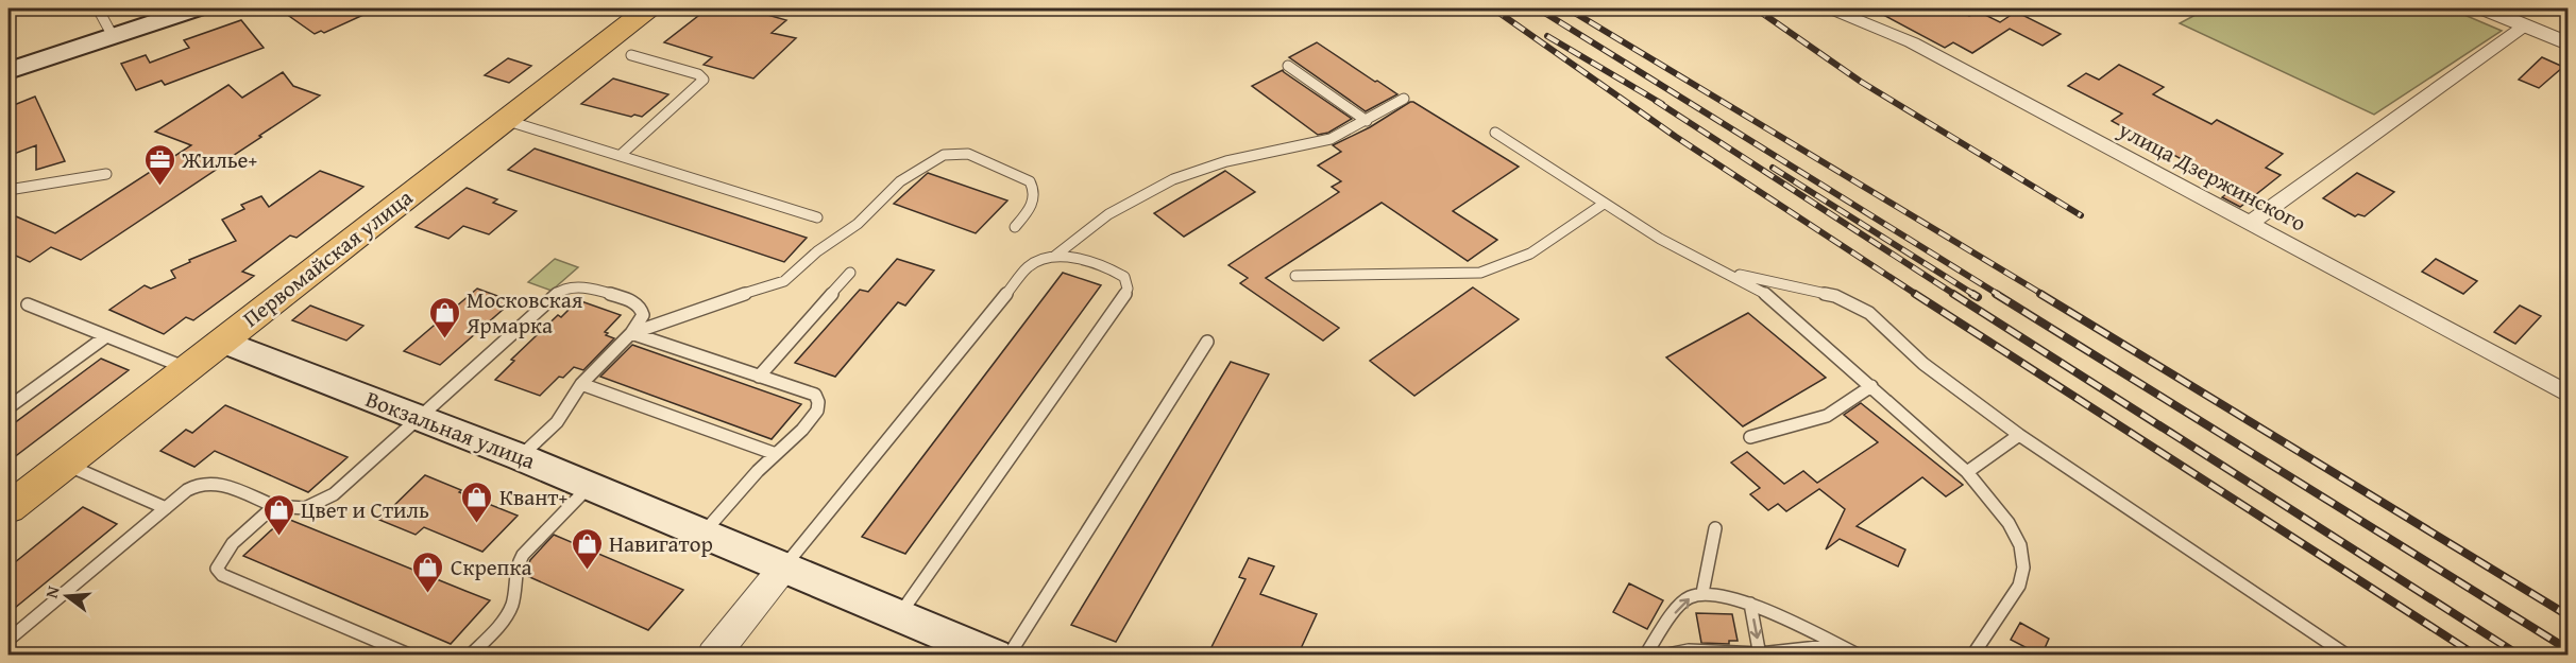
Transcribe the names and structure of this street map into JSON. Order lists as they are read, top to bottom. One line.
{"streets":{"main road":["Первомайская улица","Вокзальная улица"],"street":["улица Дзержинского"]},"crossings":[["Первомайская улица","Вокзальная улица"]],"places":{"office":["Жилье+"],"shop":["Московская Ярмарка","Квант+","Цвет и Стиль","Навигатор","Скрепка"]},"north":"left"}
